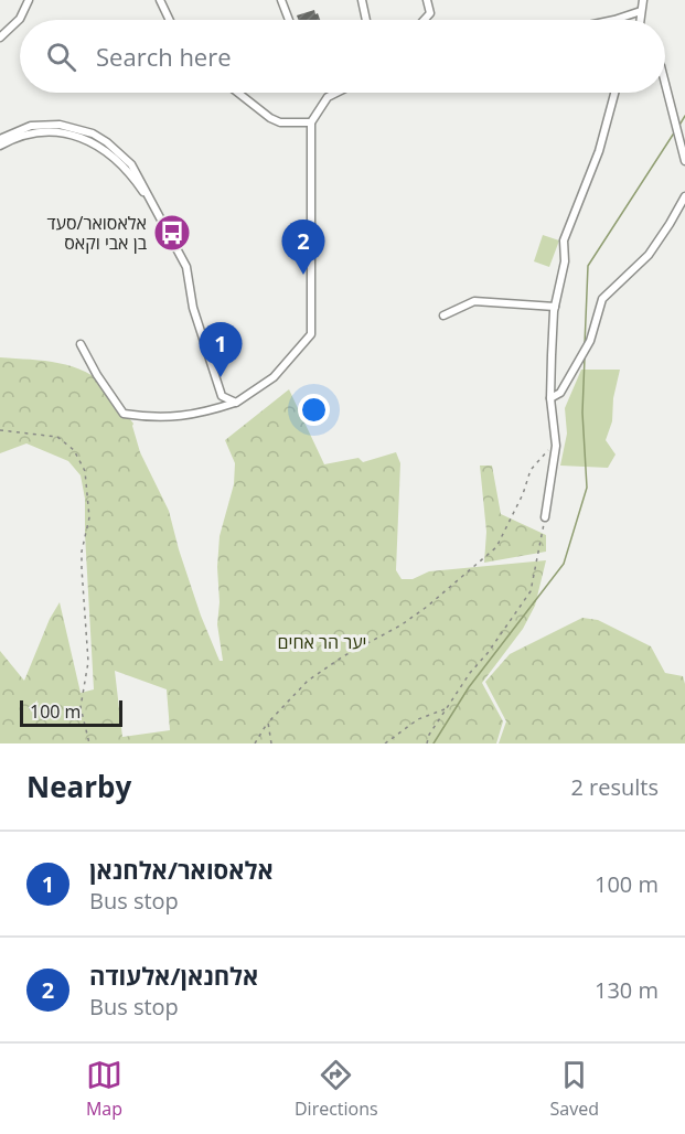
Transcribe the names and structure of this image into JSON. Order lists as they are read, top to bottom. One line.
{"parks":["יער הר אחים"],"places":{"bus stop":["אלאסואר/סעד בן אבי וקאס"]},"scale_bar":"100 m","page":{"search":"Search here","pins":["2","1"],"scale":"100 m","heading":["Nearby","2 results"],"list":[{"mark":"1","name":"אלאסואר/אלחנאן","note":"Bus stop","value":"100 m"},{"mark":"2","name":"אלחנאן/אלעודה","note":"Bus stop","value":"130 m"}],"nav":["Map","Directions","Saved"]}}
